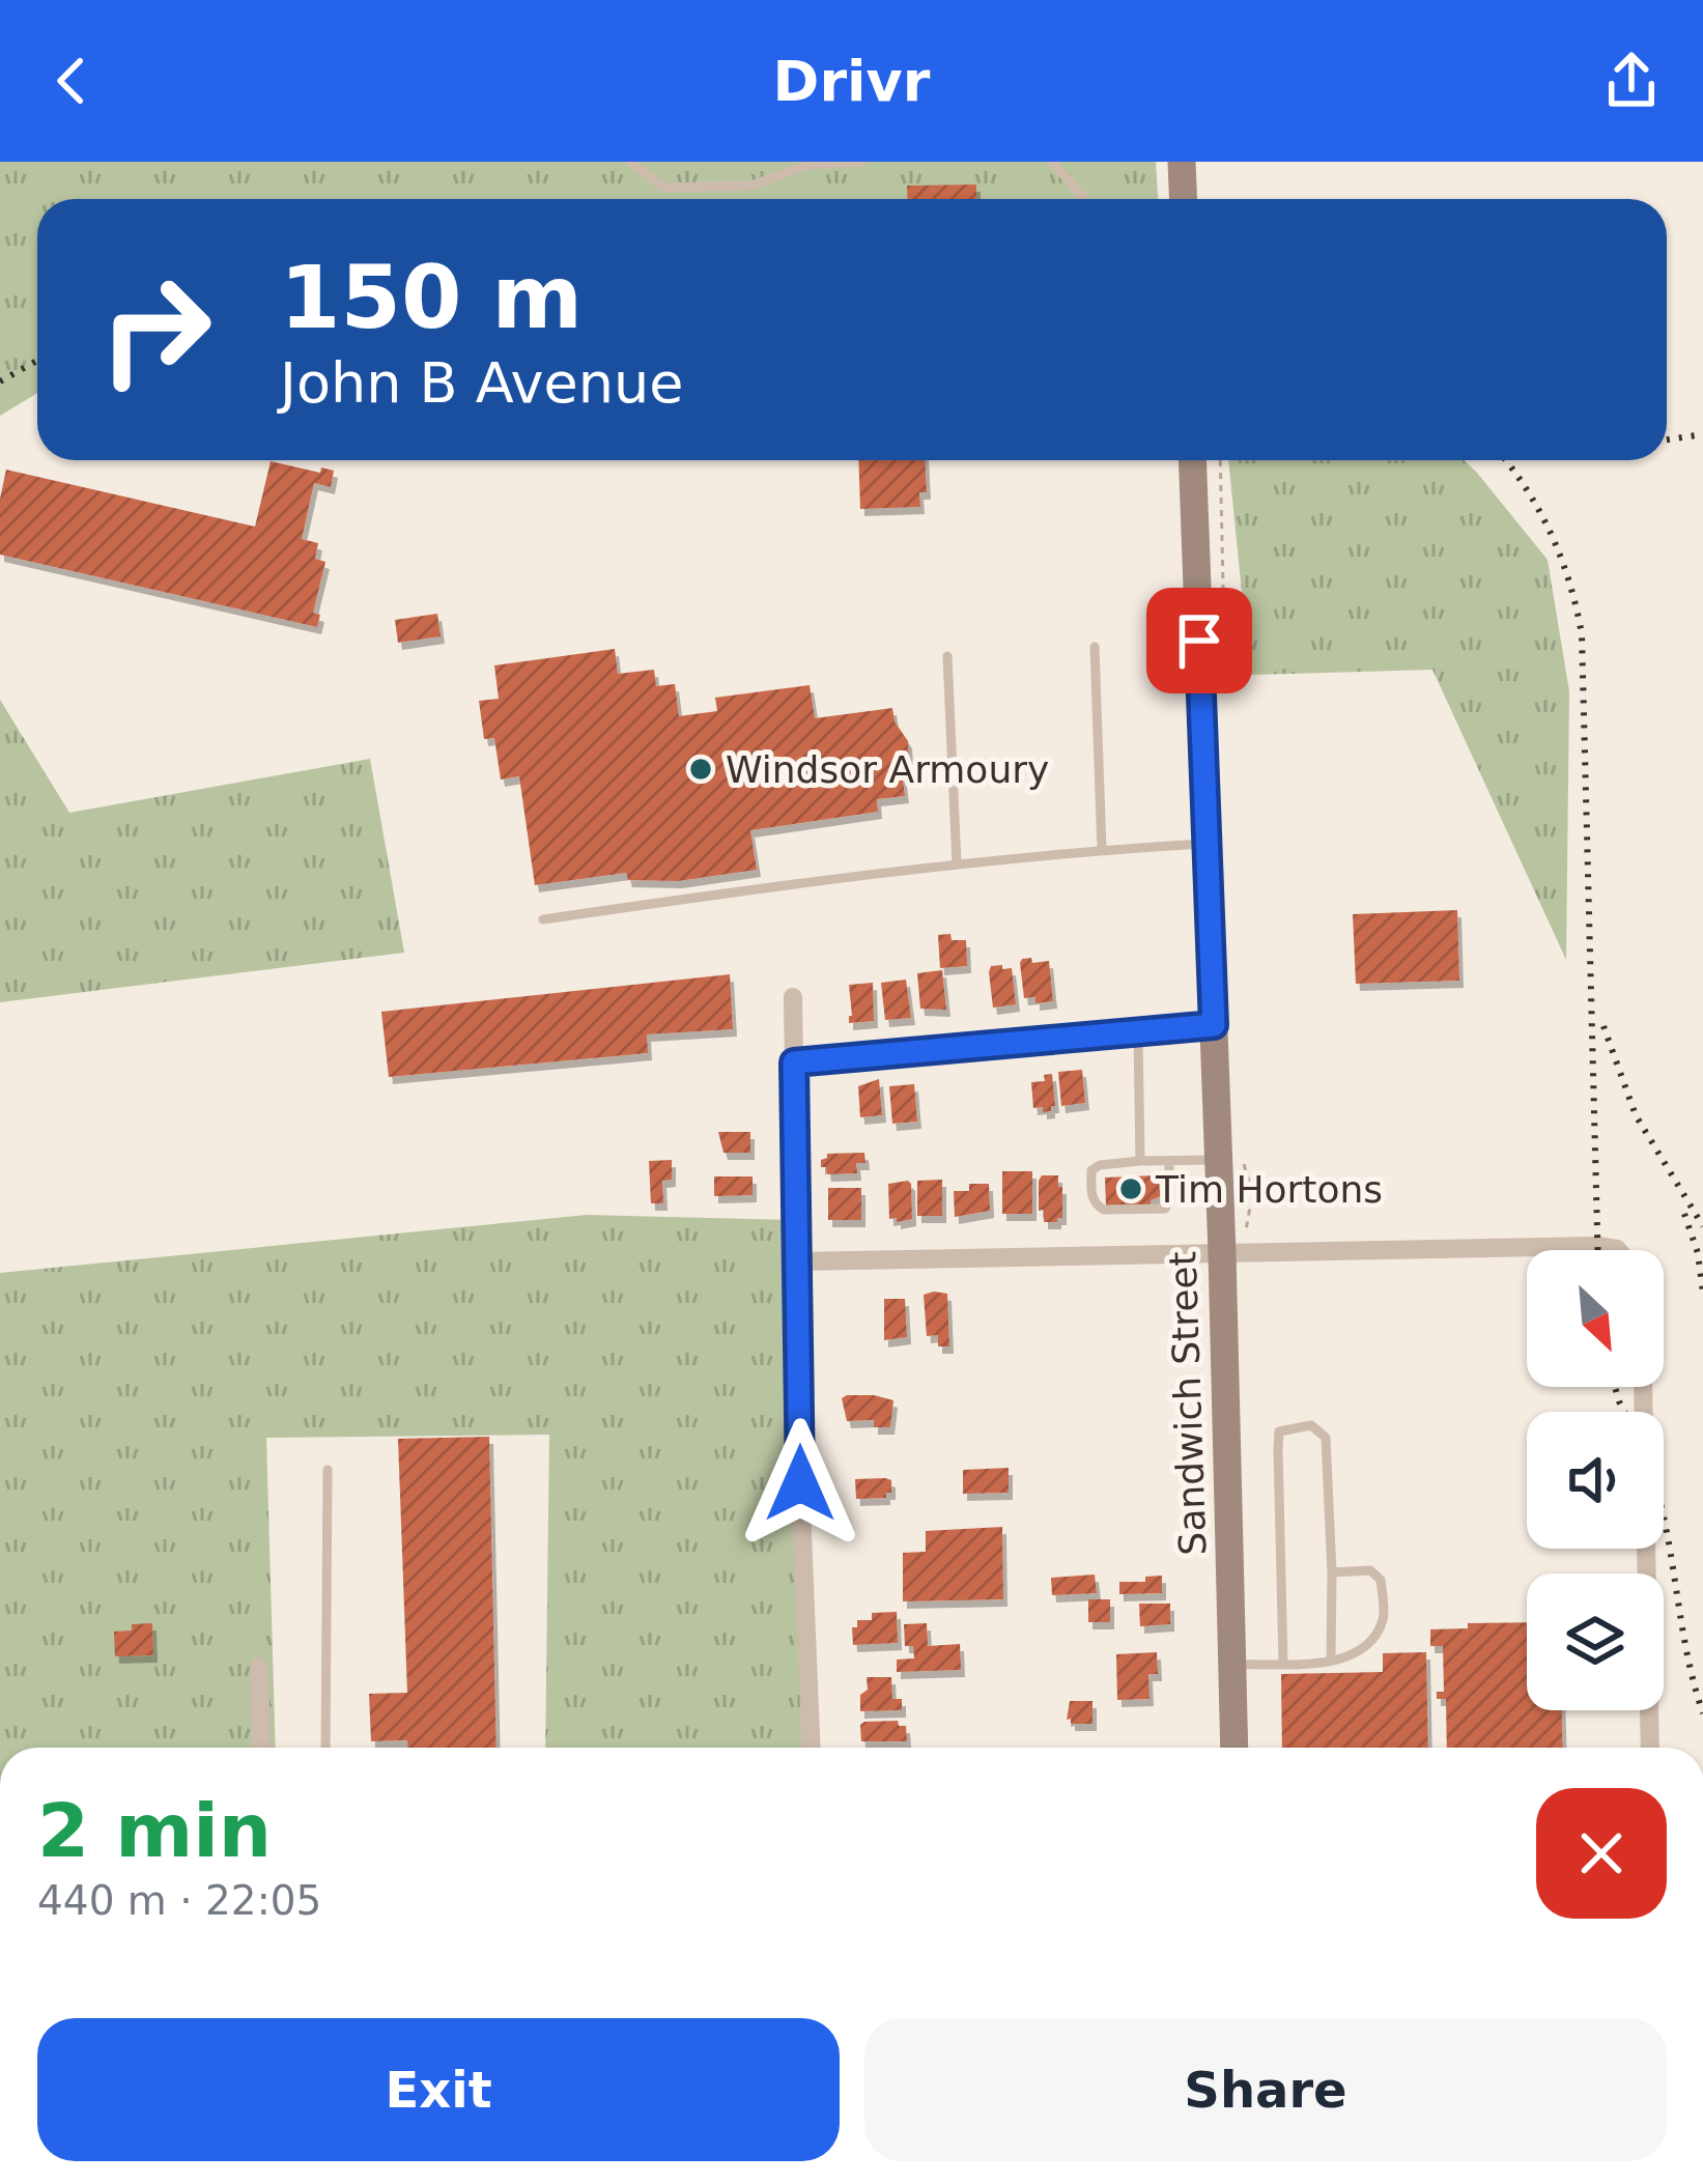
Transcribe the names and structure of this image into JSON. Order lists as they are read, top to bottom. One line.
{"streets":{"main road":["Sandwich Street"]},"places":["Windsor Armoury","Tim Hortons"],"north":"bottom right","page":{"header":"Drivr","turn":["150 m","John B Avenue"],"heading":["2 min","440 m · 22:05"],"buttons":["Exit","Share"]}}
